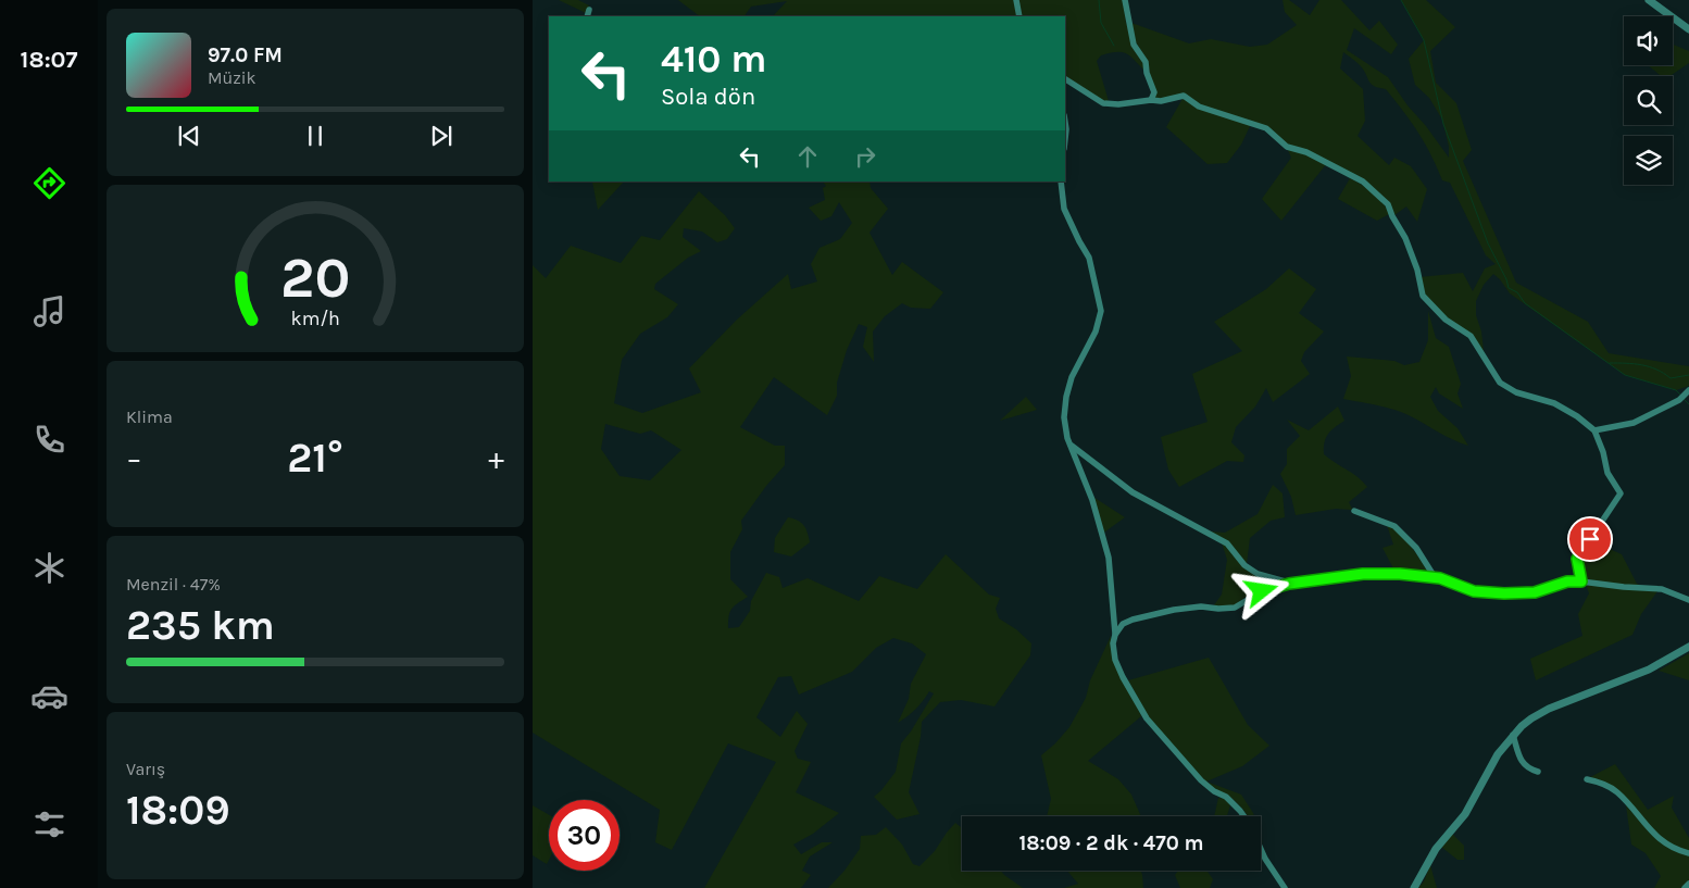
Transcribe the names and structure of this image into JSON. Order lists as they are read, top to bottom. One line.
{"page":{"tabs":"18:07","turn":["410 m","Sola dön"],"song":["97.0 FM","Müzik"],"tile":["Klima",["Menzil · 47%","235 km"],["Varış","18:09"]],"heat":["−","21°","+"],"limit":"30","trip":"18:09 · 2 dk · 470 m","gauge":["20","km/h"]}}
